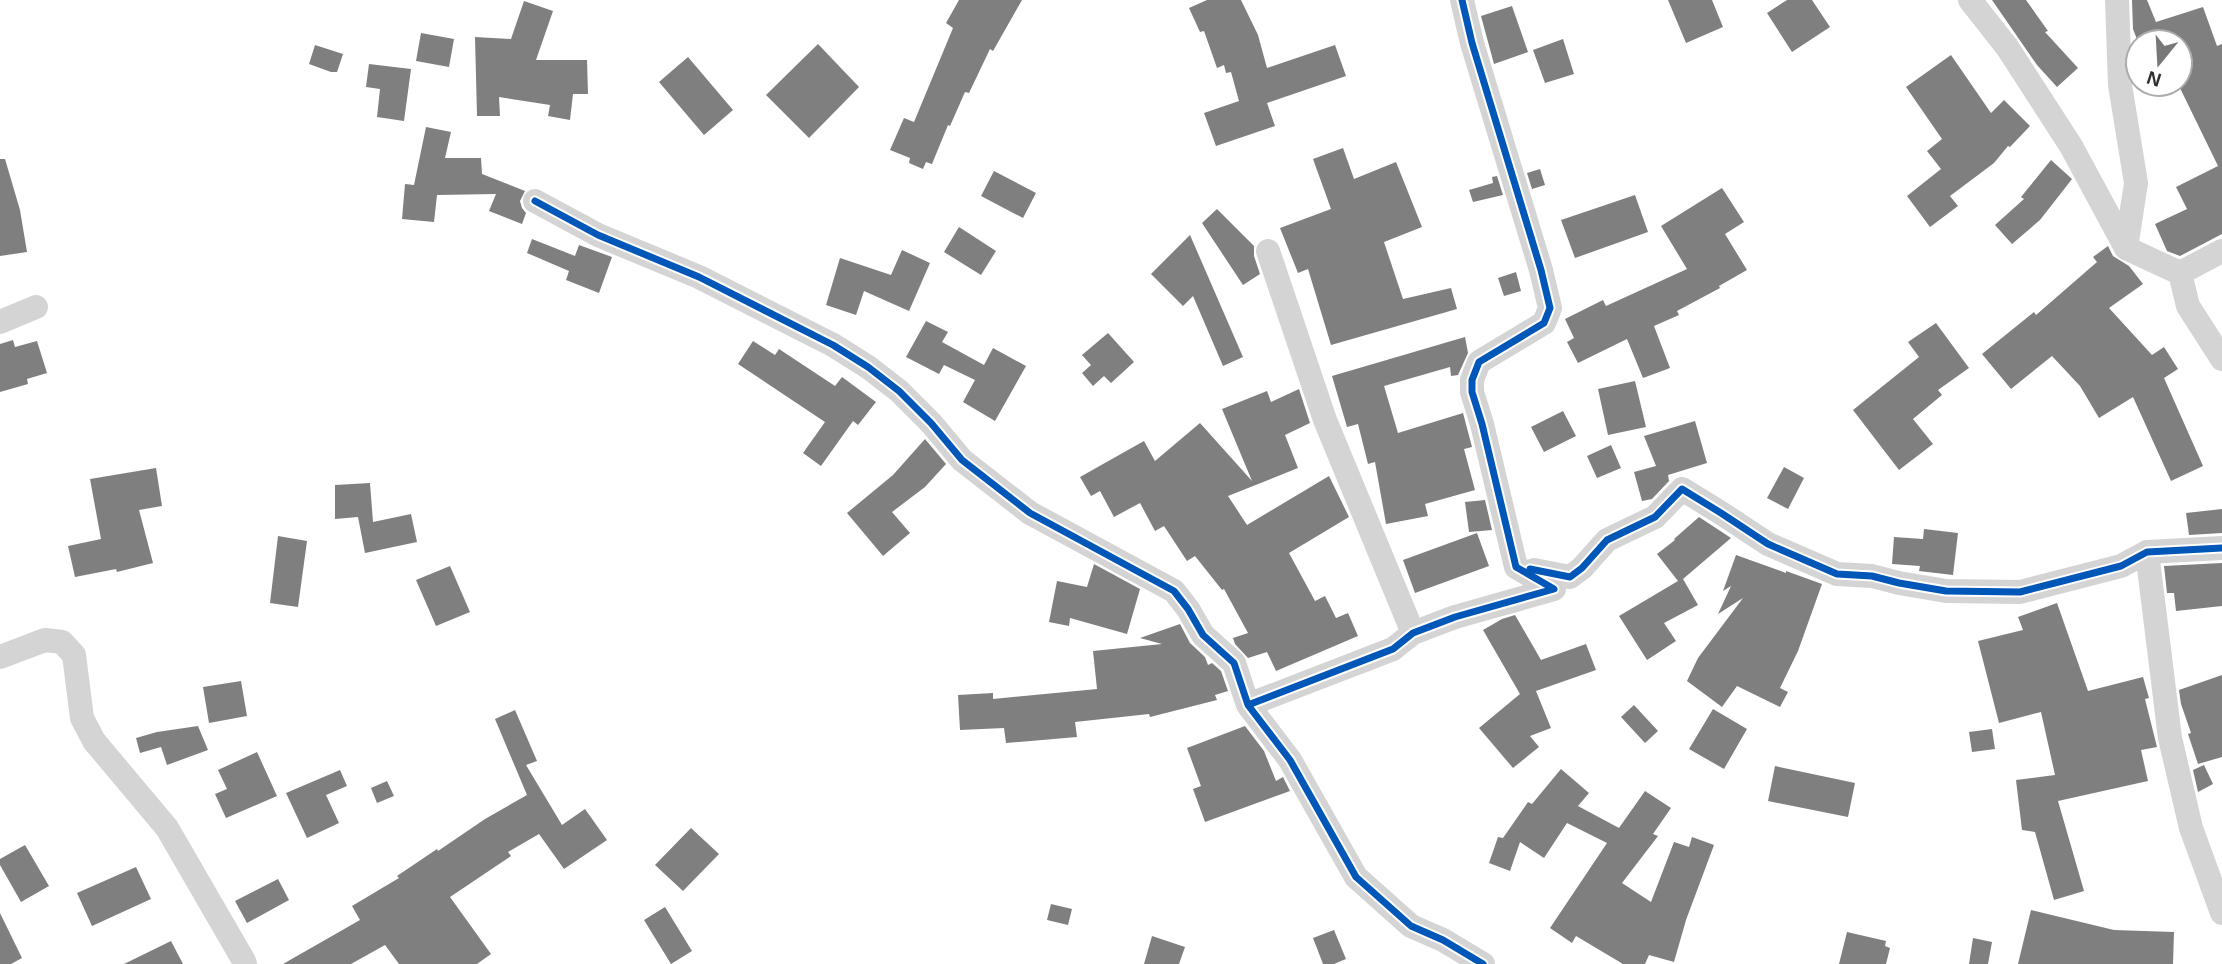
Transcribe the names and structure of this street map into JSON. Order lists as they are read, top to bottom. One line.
{"north":"bottom"}
